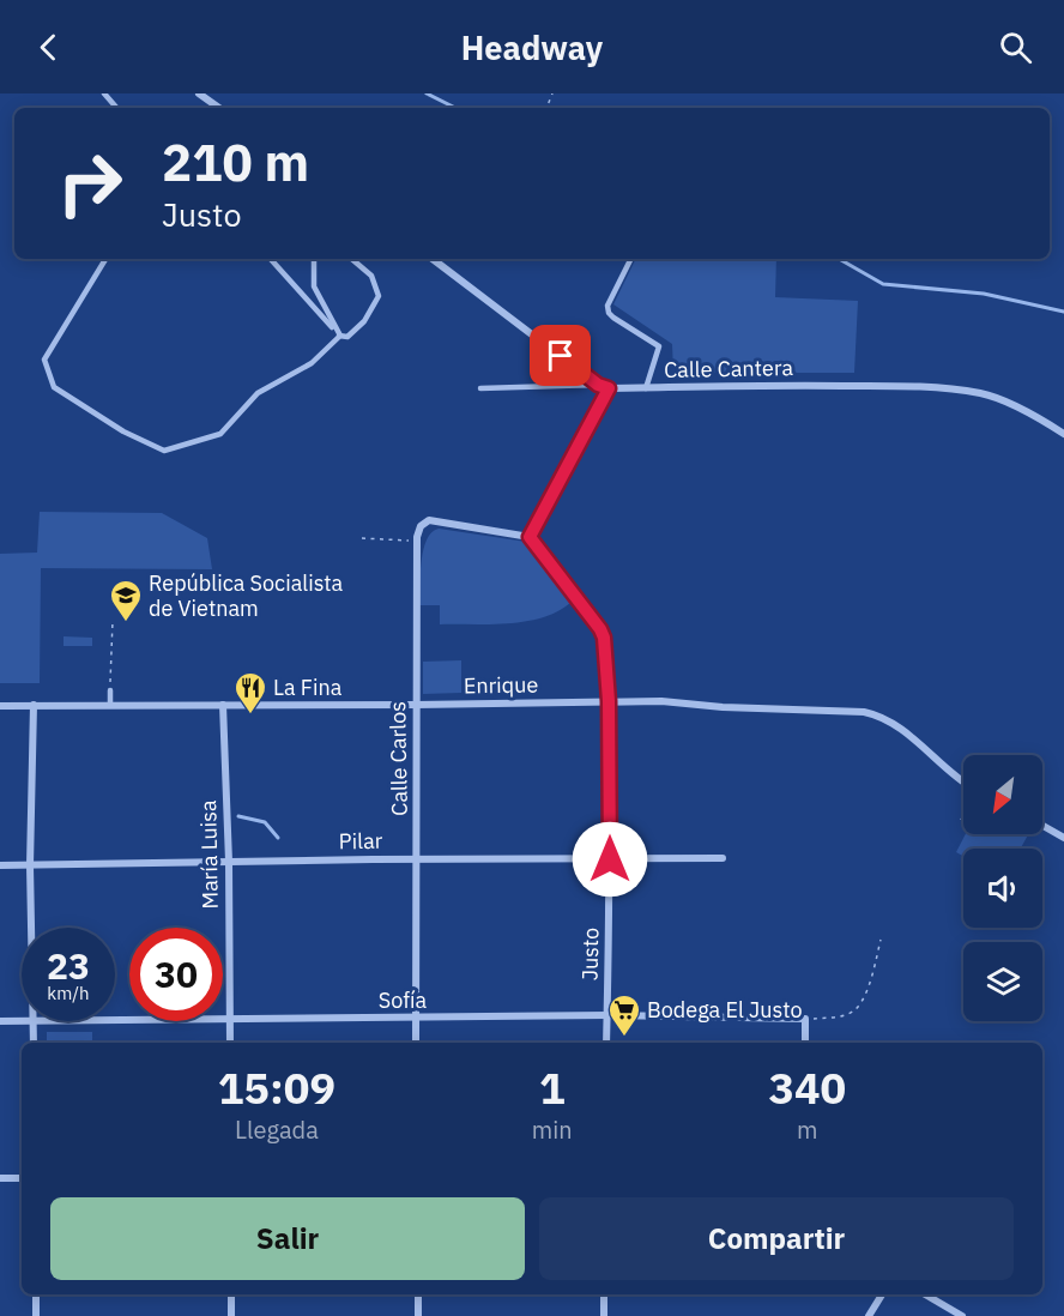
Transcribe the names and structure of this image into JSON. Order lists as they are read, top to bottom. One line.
{"streets":{"street":["Calle Cantera","Enrique","Calle Carlos","Pilar","María Luisa","Justo","Sofía"]},"crossings":[["Enrique","Calle Carlos"],["Enrique","María Luisa"],["Enrique","Justo"],["Calle Carlos","Pilar"],["Calle Carlos","Justo"],["Calle Carlos","Sofía"],["Pilar","María Luisa"],["Pilar","Justo"],["María Luisa","Sofía"],["Justo","Sofía"]],"places":{"school or university":["República Socialista de Vietnam"],"restaurant":["La Fina"],"supermarket":["Bodega El Justo"]},"north":"bottom left","page":{"header":"Headway","turn":["210 m","Justo"],"speed":"23 km/h","limit":"30","eta":["15:09","Llegada","1","min","340","m"],"buttons":["Salir","Compartir"]}}
